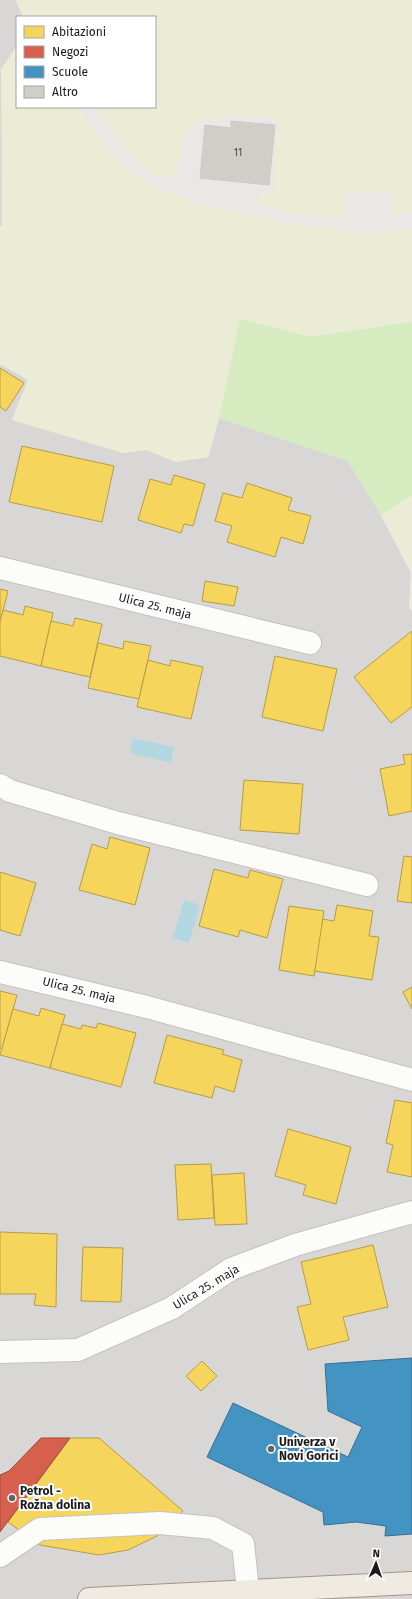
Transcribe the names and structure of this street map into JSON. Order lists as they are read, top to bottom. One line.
{"streets":{"street":["Ulica 25. maja"]},"places":["Univerza v Novi Gorici","Petrol - Rožna dolina"],"house_numbers":["11"],"legend":["Abitazioni","Negozi","Scuole","Altro"],"north":"top"}
